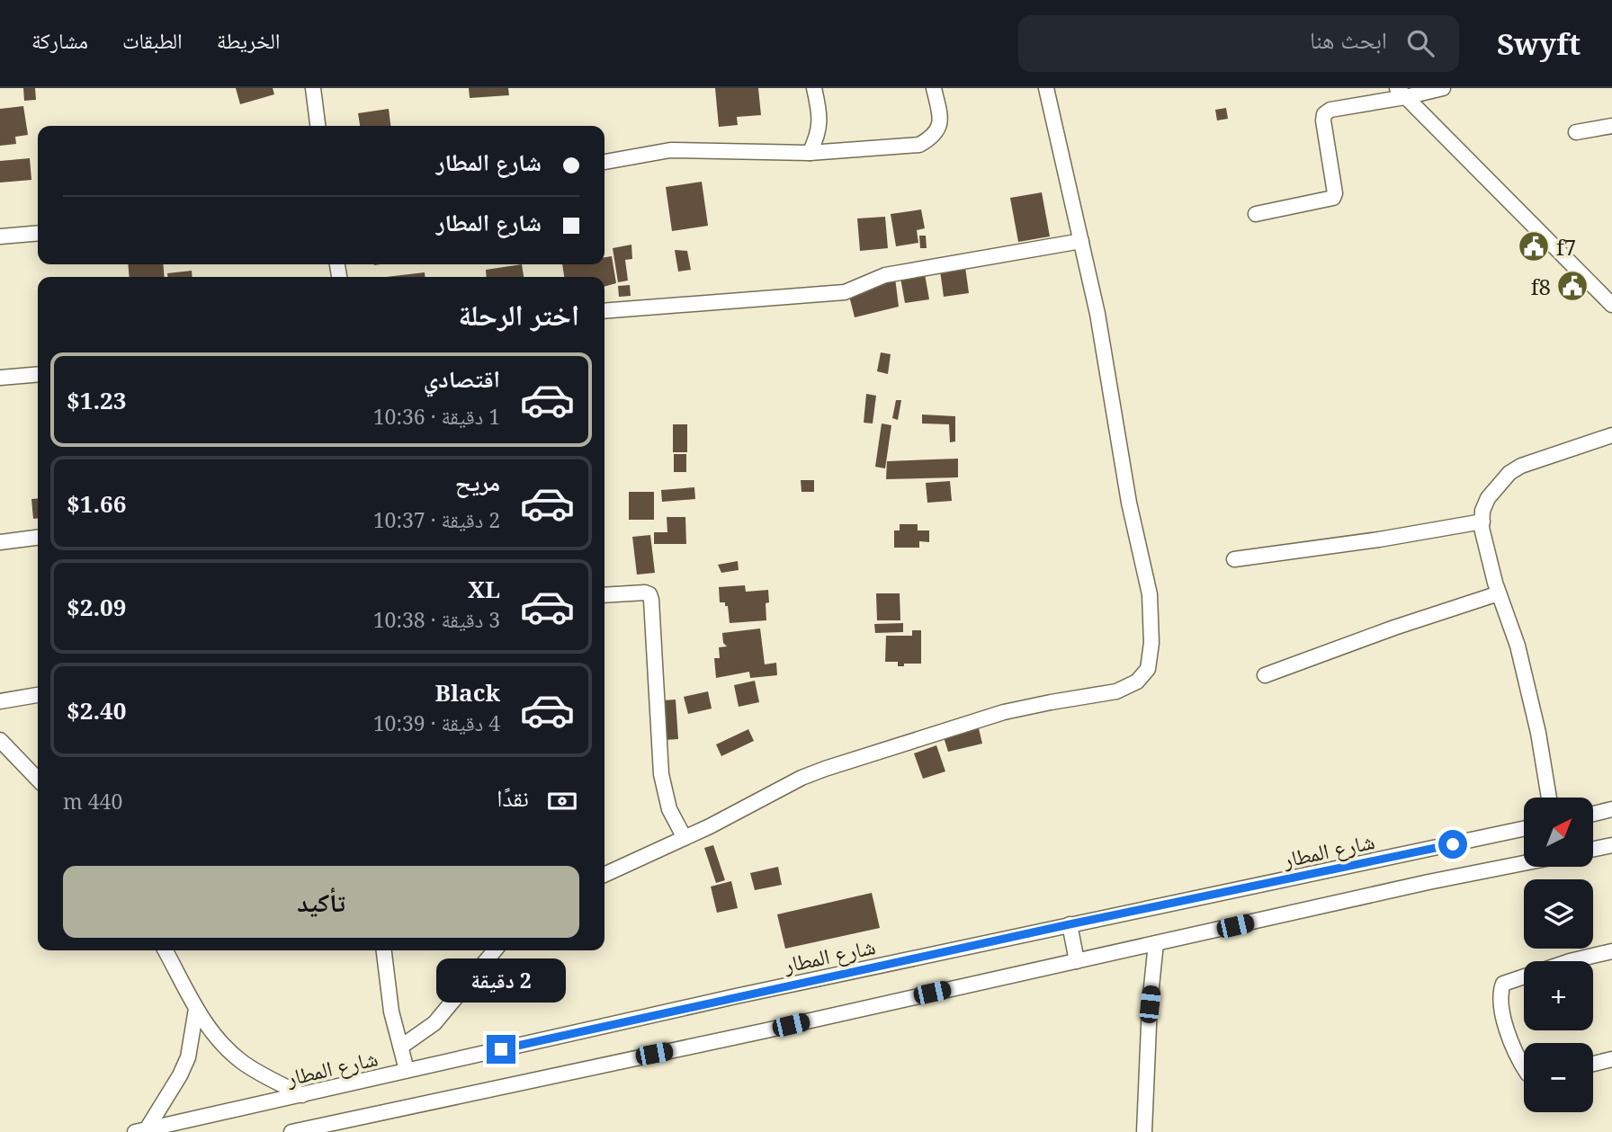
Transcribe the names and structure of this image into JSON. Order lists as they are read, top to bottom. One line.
{"streets":{"street":["شارع المطار"]},"places":{"public building":["f7","f8"]},"north":"top right","page":{"header":"Swyft","search":"ابحث هنا","nav":["الخريطة","الطبقات","مشاركة"],"banner":["شارع المطار","شارع المطار"],"heading":"اختر الرحلة","list":[{"name":"اقتصادي","note":"1 دقيقة · 10:36","value":"$1.23"},{"name":"مريح","note":"2 دقيقة · 10:37","value":"$1.66"},{"name":"XL","note":"3 دقيقة · 10:38","value":"$2.09"},{"name":"Black","note":"4 دقيقة · 10:39","value":"$2.40"}],"pay":["نقدًا","440 m"],"map_buttons":["+","−"],"buttons":"تأكيد","bubble":"2 دقيقة"}}
